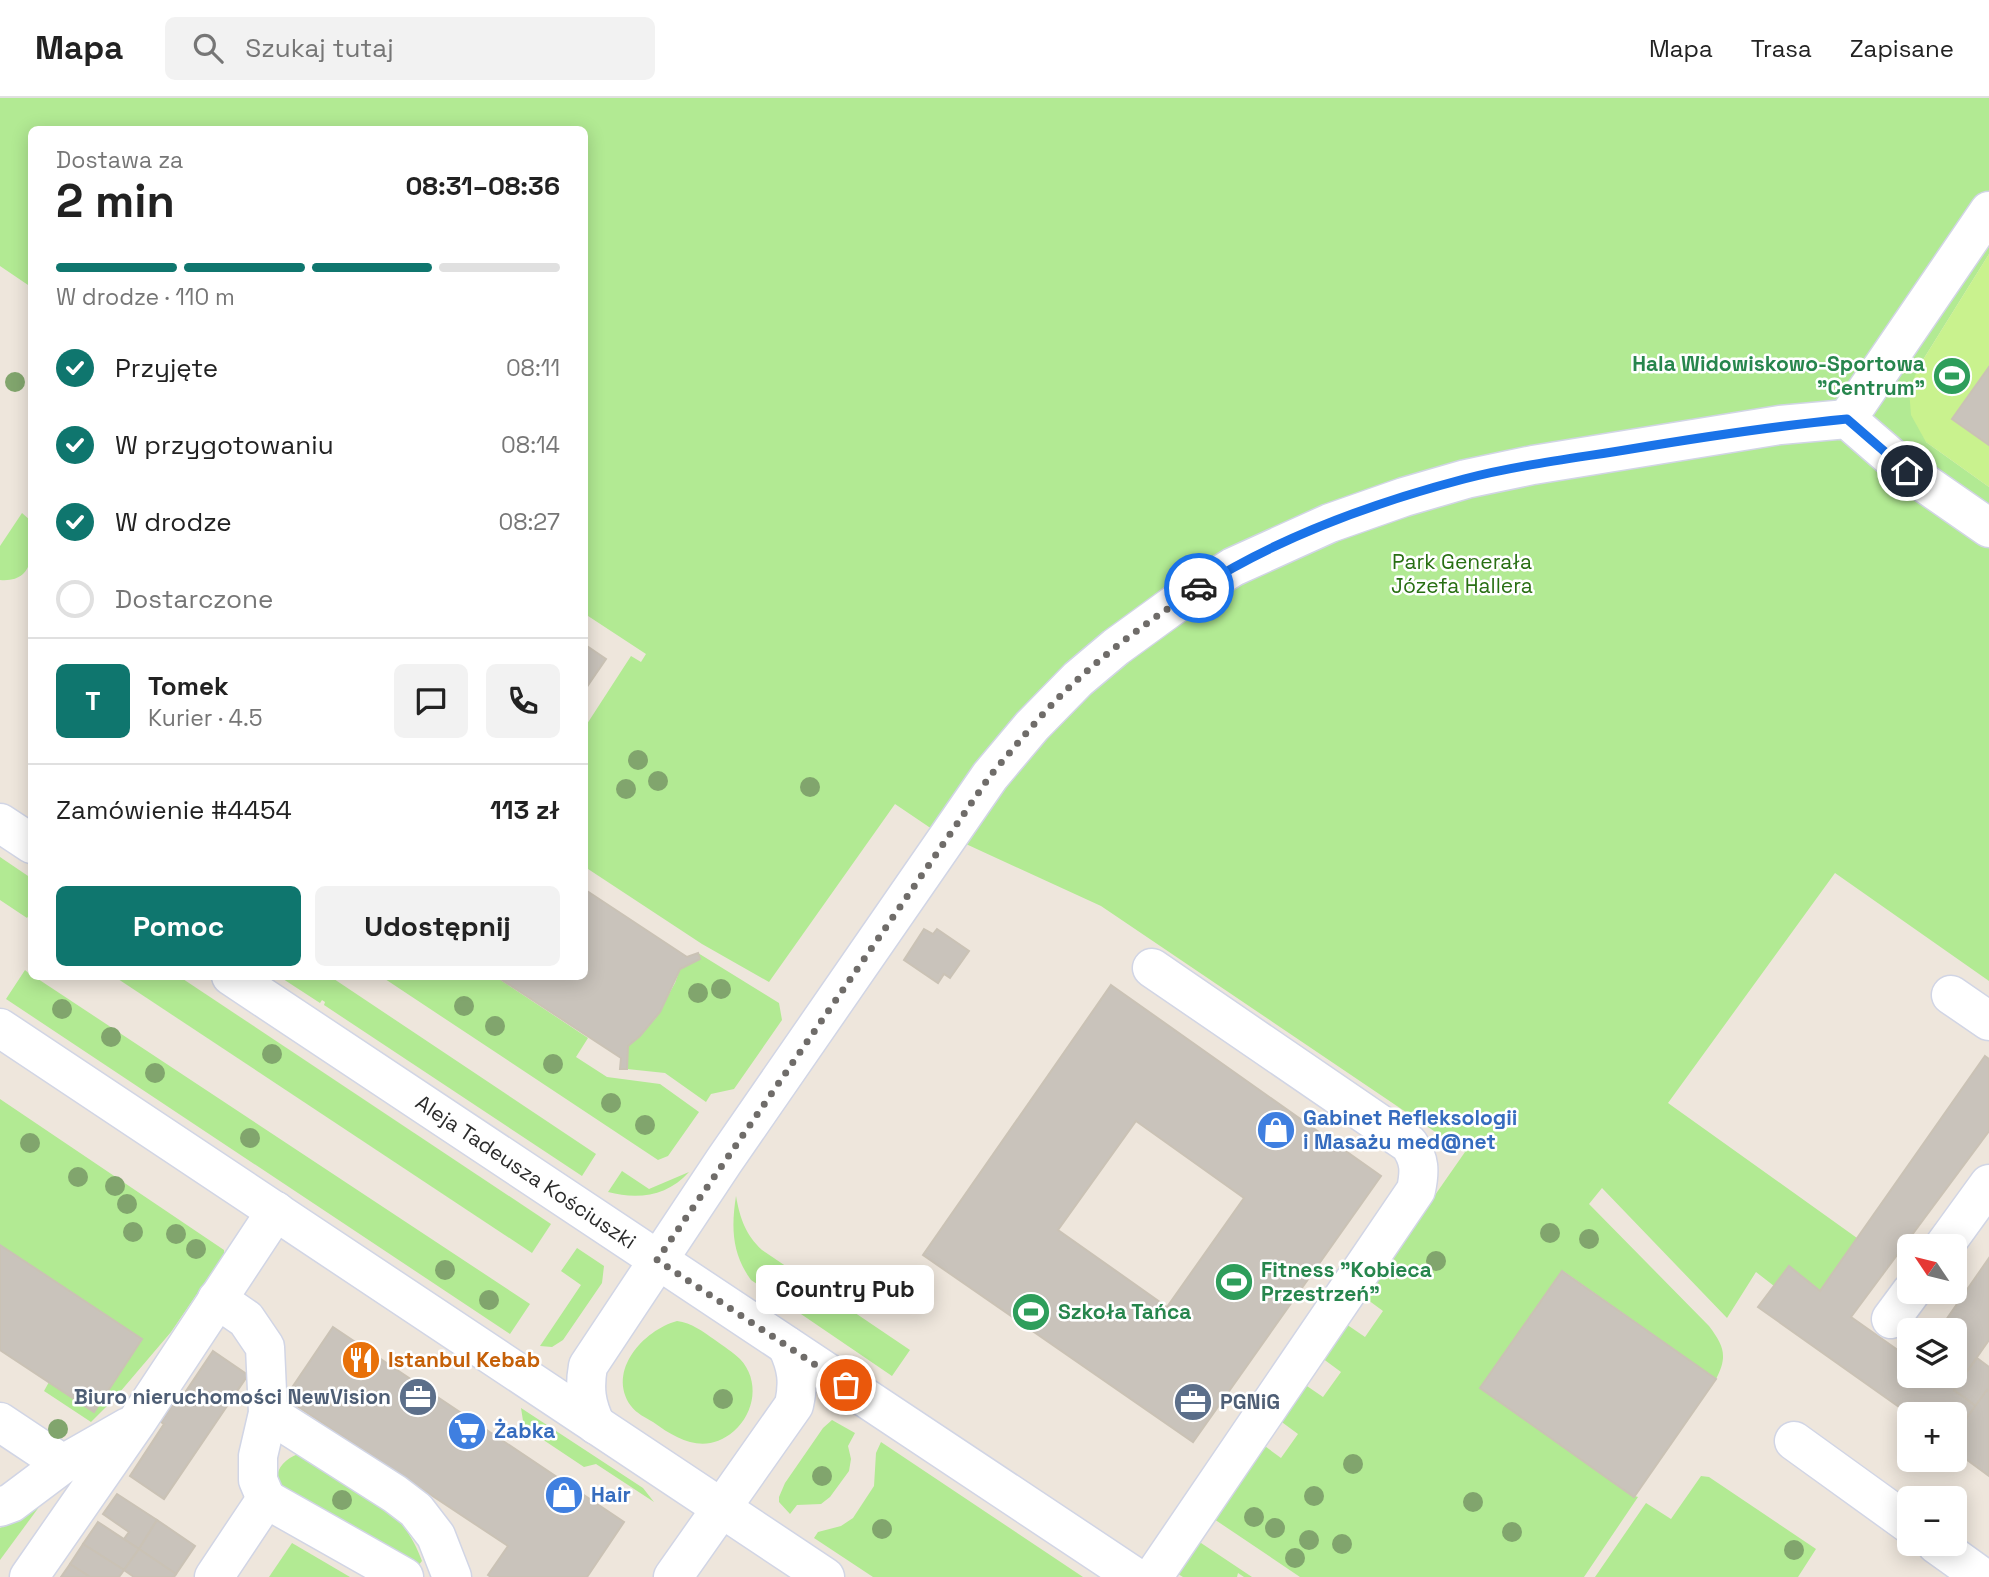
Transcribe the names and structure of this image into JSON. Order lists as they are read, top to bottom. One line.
{"streets":{"street":["Aleja Tadeusza Kościuszki"]},"parks":["Park Generała Józefa Hallera"],"places":{"sports":["Hala Widowiskowo-Sportowa \"Centrum\"","Fitness \"Kobieca Przestrzeń\"","Szkoła Tańca"],"shop":["Gabinet Refleksologii i Masażu med@net","Hair"],"restaurant":["Istanbul Kebab"],"other":["Country Pub"],"office":["Biuro nieruchomości NewVision","PGNiG"],"supermarket":["Żabka"]},"north":"top left","page":{"header":"Mapa","search":"Szukaj tutaj","nav":["Mapa","Trasa","Zapisane"],"heading":["2 min","Dostawa za","08:31–08:36"],"panel":["Tomek","Kurier · 4.5","Zamówienie #4454","113 zł"],"bar":"W drodze · 110 m","list":[["Przyjęte","08:11"],["W przygotowaniu","08:14"],["W drodze","08:27"],"Dostarczone"],"round":"T","buttons":["Pomoc","Udostępnij"],"map_buttons":["+","−"],"bubble":"Country Pub"}}
